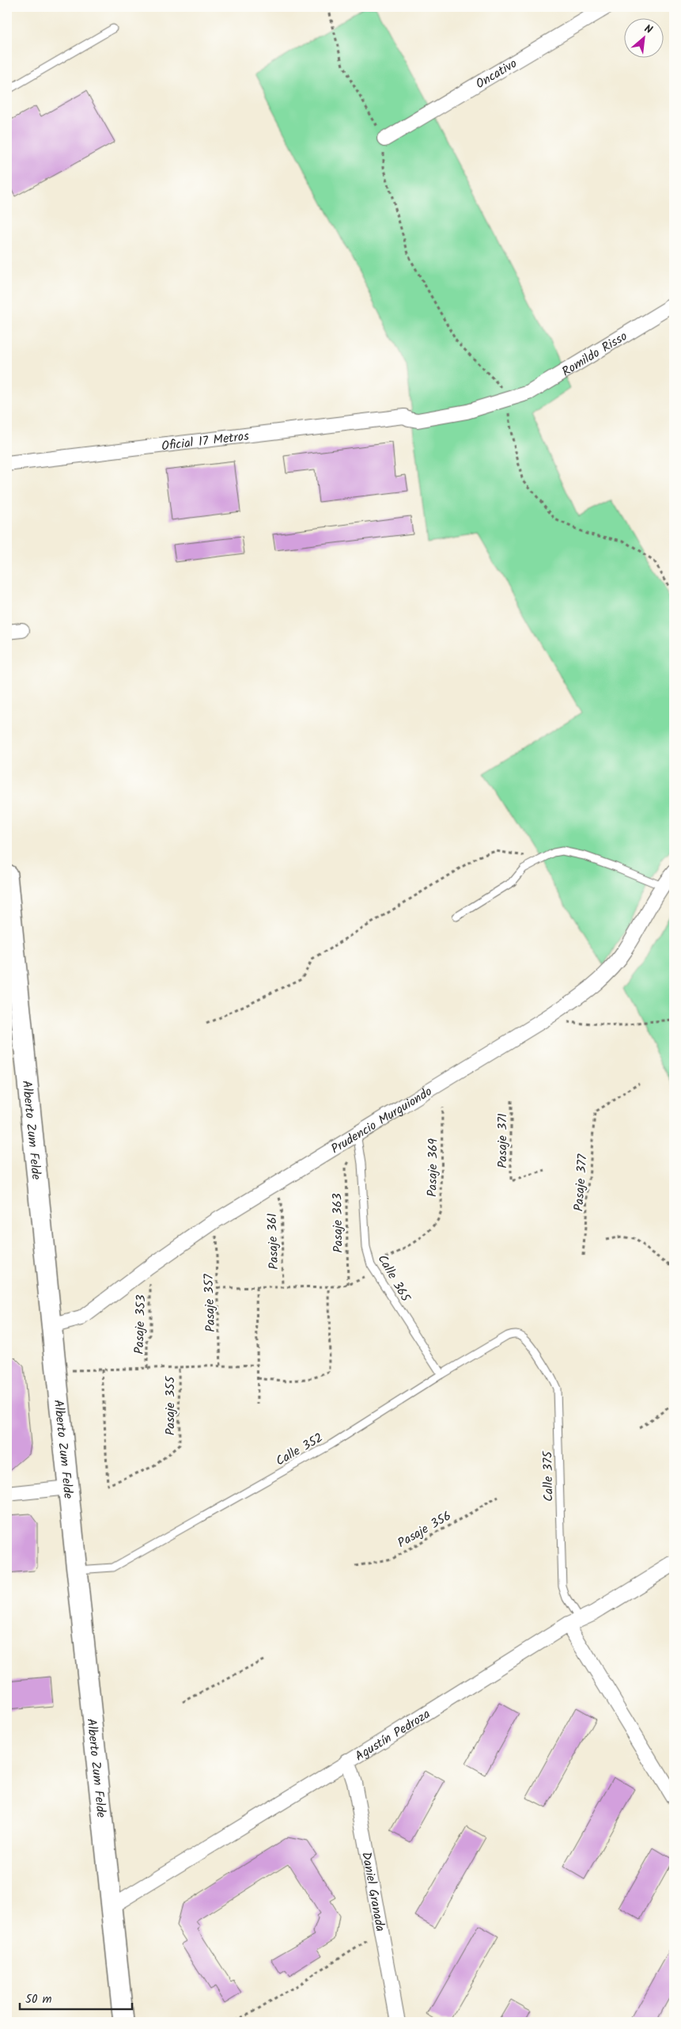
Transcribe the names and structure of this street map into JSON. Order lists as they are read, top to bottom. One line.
{"streets":{"street":["Oncativo","Romildo Risso","Oficial 17 Metros","Prudencio Murguiondo","Alberto Zum Felde","Agustín Pedroza","Daniel Granada"],"lane":["Calle 365","Calle 352","Calle 375"],"path":["Pasaje 371","Pasaje 369","Pasaje 377","Pasaje 363","Pasaje 361","Pasaje 357","Pasaje 353","Pasaje 355","Pasaje 356"]},"crossings":[["Romildo Risso","Oficial 17 Metros"],["Prudencio Murguiondo","Alberto Zum Felde"],["Prudencio Murguiondo","Calle 365"],["Alberto Zum Felde","Calle 352"],["Alberto Zum Felde","Agustín Pedroza"],["Pasaje 369","Calle 365"],["Calle 365","Calle 352"],["Calle 352","Calle 375"],["Calle 375","Agustín Pedroza"],["Agustín Pedroza","Daniel Granada"]],"scale_bar":"50 m","north":"top right"}
